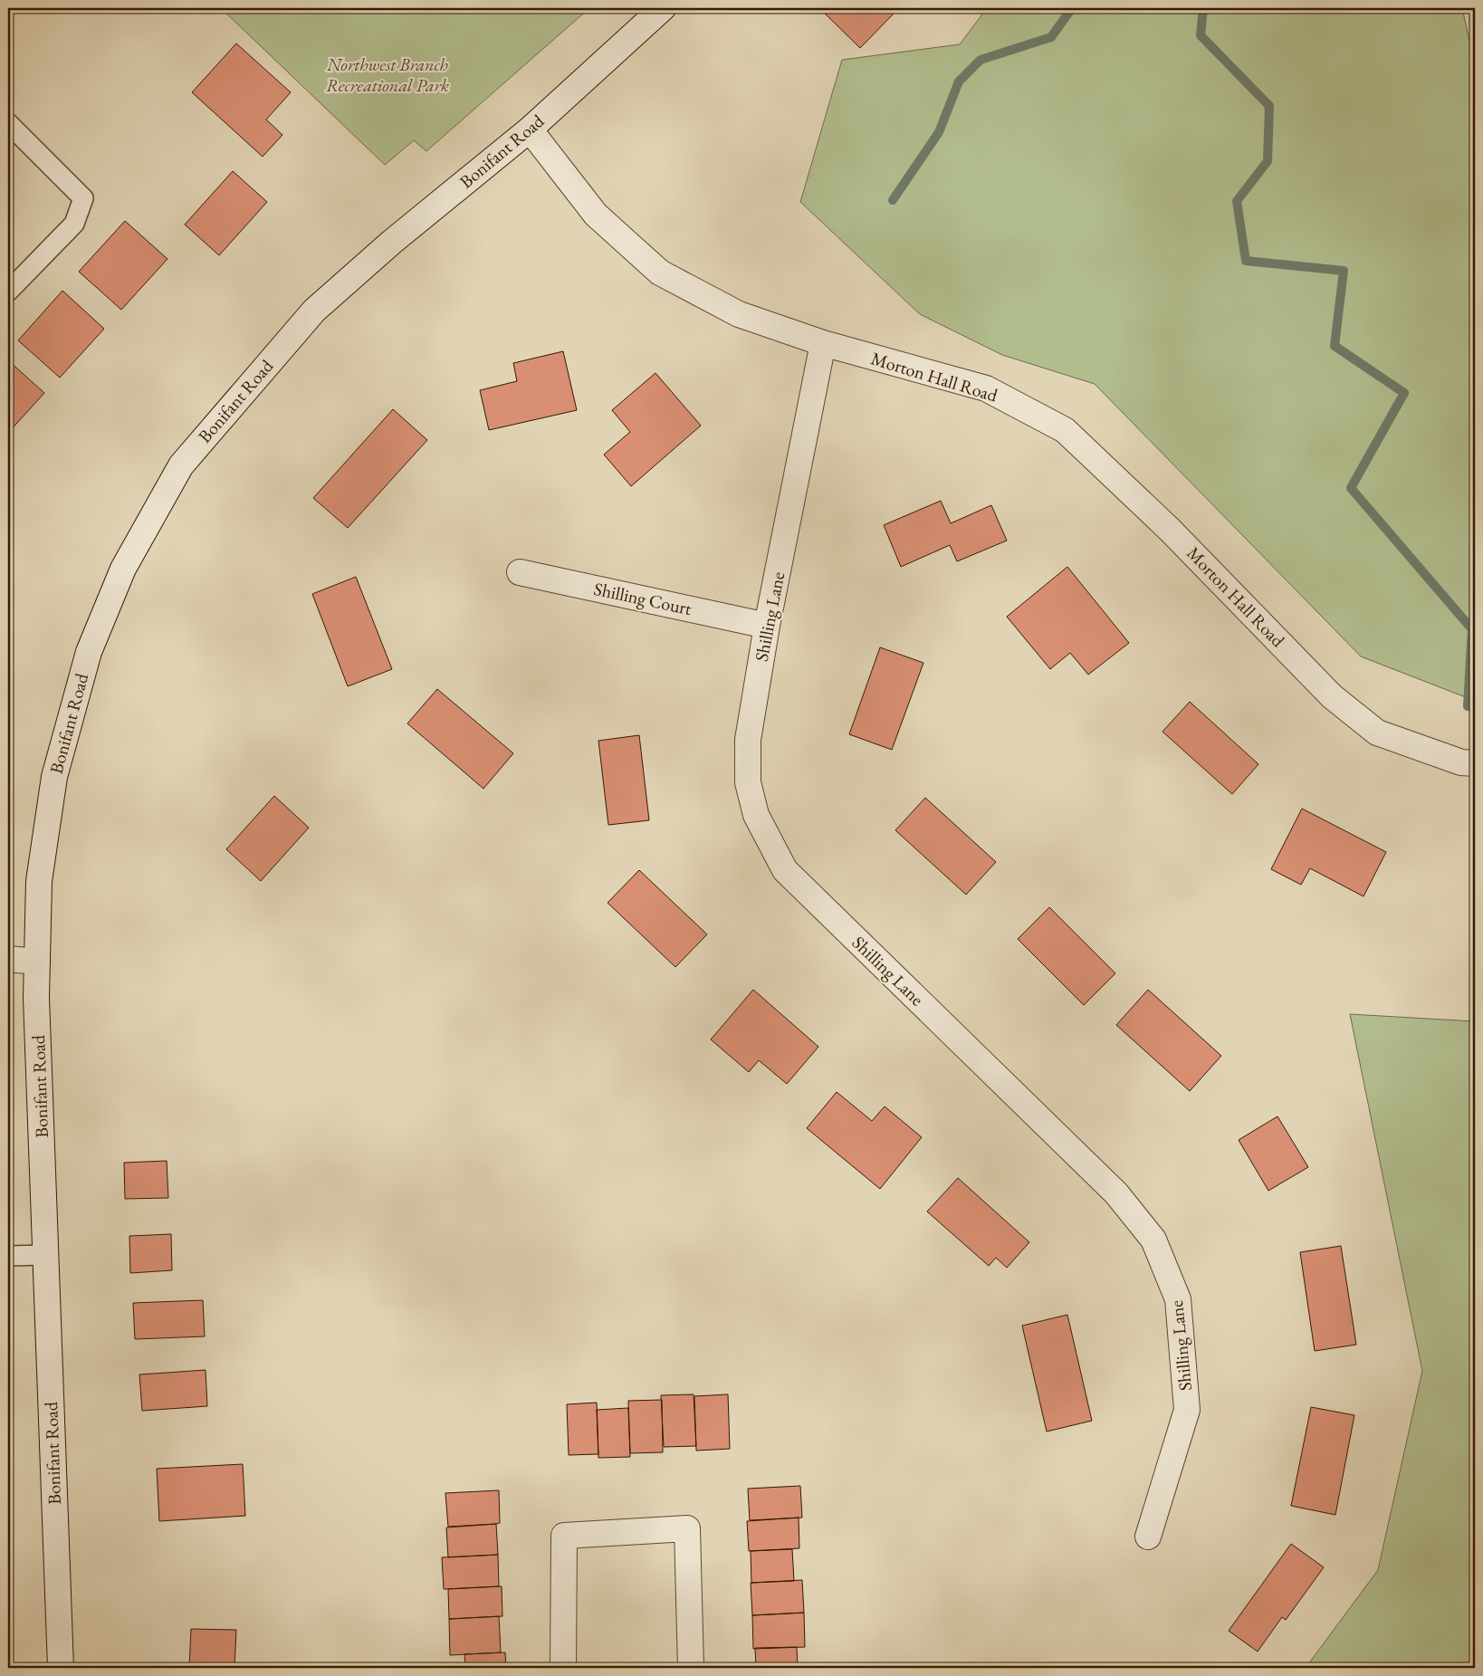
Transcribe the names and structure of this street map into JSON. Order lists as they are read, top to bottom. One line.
{"streets":{"street":["Bonifant Road","Morton Hall Road","Shilling Court","Shilling Lane"]},"crossings":[["Bonifant Road","Morton Hall Road"],["Morton Hall Road","Shilling Lane"],["Shilling Court","Shilling Lane"]],"parks":["Northwest Branch Recreational Park"]}
